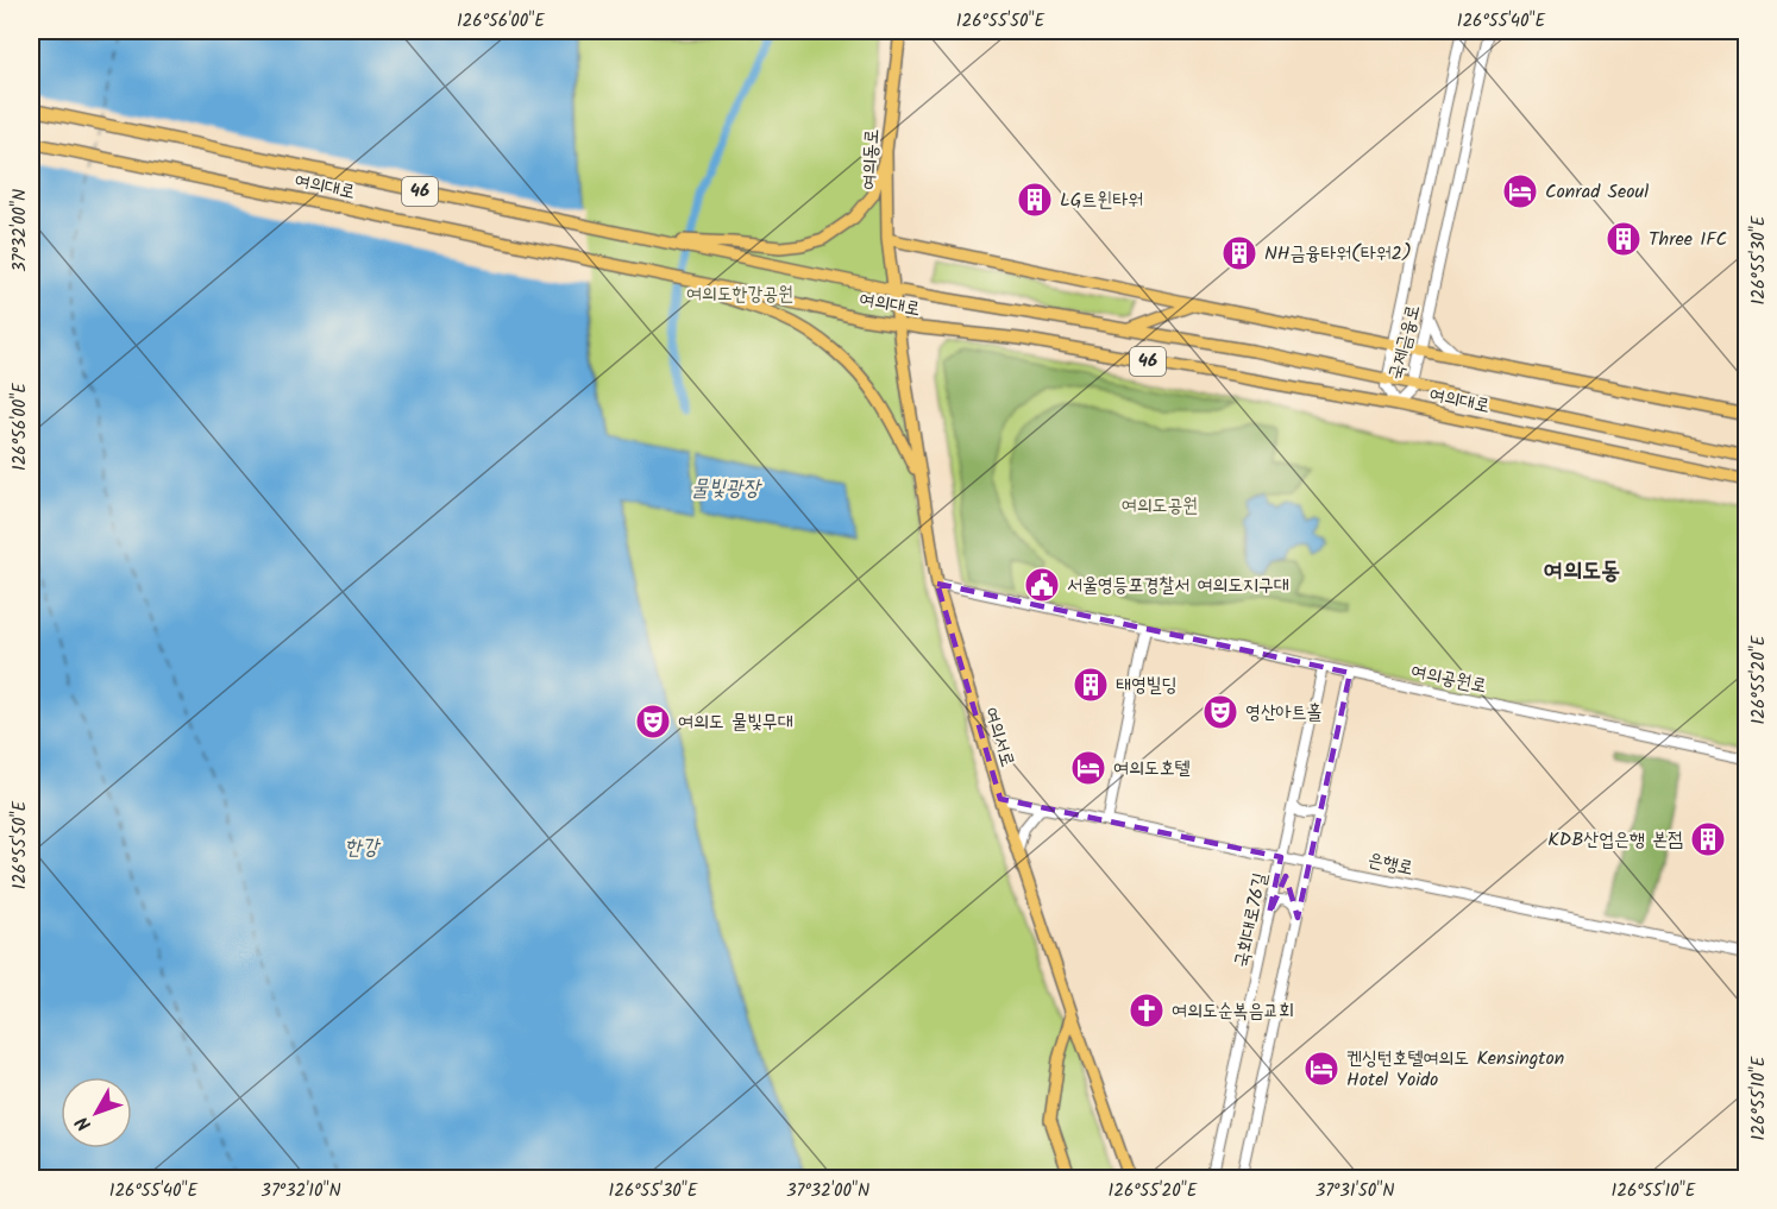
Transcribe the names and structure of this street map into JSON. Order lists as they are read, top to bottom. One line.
{"streets":{"main road":["여의동로","여의대로","46","여의서로"],"street":["국제금융로","여의공원로","은행로","국회대로76길"]},"crossings":[["여의동로","여의대로"],["여의동로","46"],["여의동로","여의서로"],["여의대로","46"],["여의대로","국제금융로"],["여의대로","여의서로"],["46","여의서로"],["여의공원로","여의서로"],["여의공원로","국회대로76길"],["여의서로","은행로"],["은행로","국회대로76길"]],"districts":["여의도동"],"water":["물빛광장","한강"],"parks":["여의도한강공원","여의도공원"],"places":{"hotel":["Conrad Seoul","여의도호텔","켄싱턴호텔여의도 Kensington Hotel Yoido"],"building":["LG트윈타워","Three IFC","NH금융타워(타워2)","태영빌딩","KDB산업은행 본점"],"public building":["서울영등포경찰서 여의도지구대"],"theatre":["영산아트홀","여의도 물빛무대"],"church":["여의도순복음교회"]},"north":"bottom left","coordinates":["126°56'00\"E","126°55'50\"E","126°55'40\"E","37°32'00\"N","126°55'30\"E","126°55'20\"E","126°55'10\"E","37°32'10\"N","37°31'50\"N"]}
